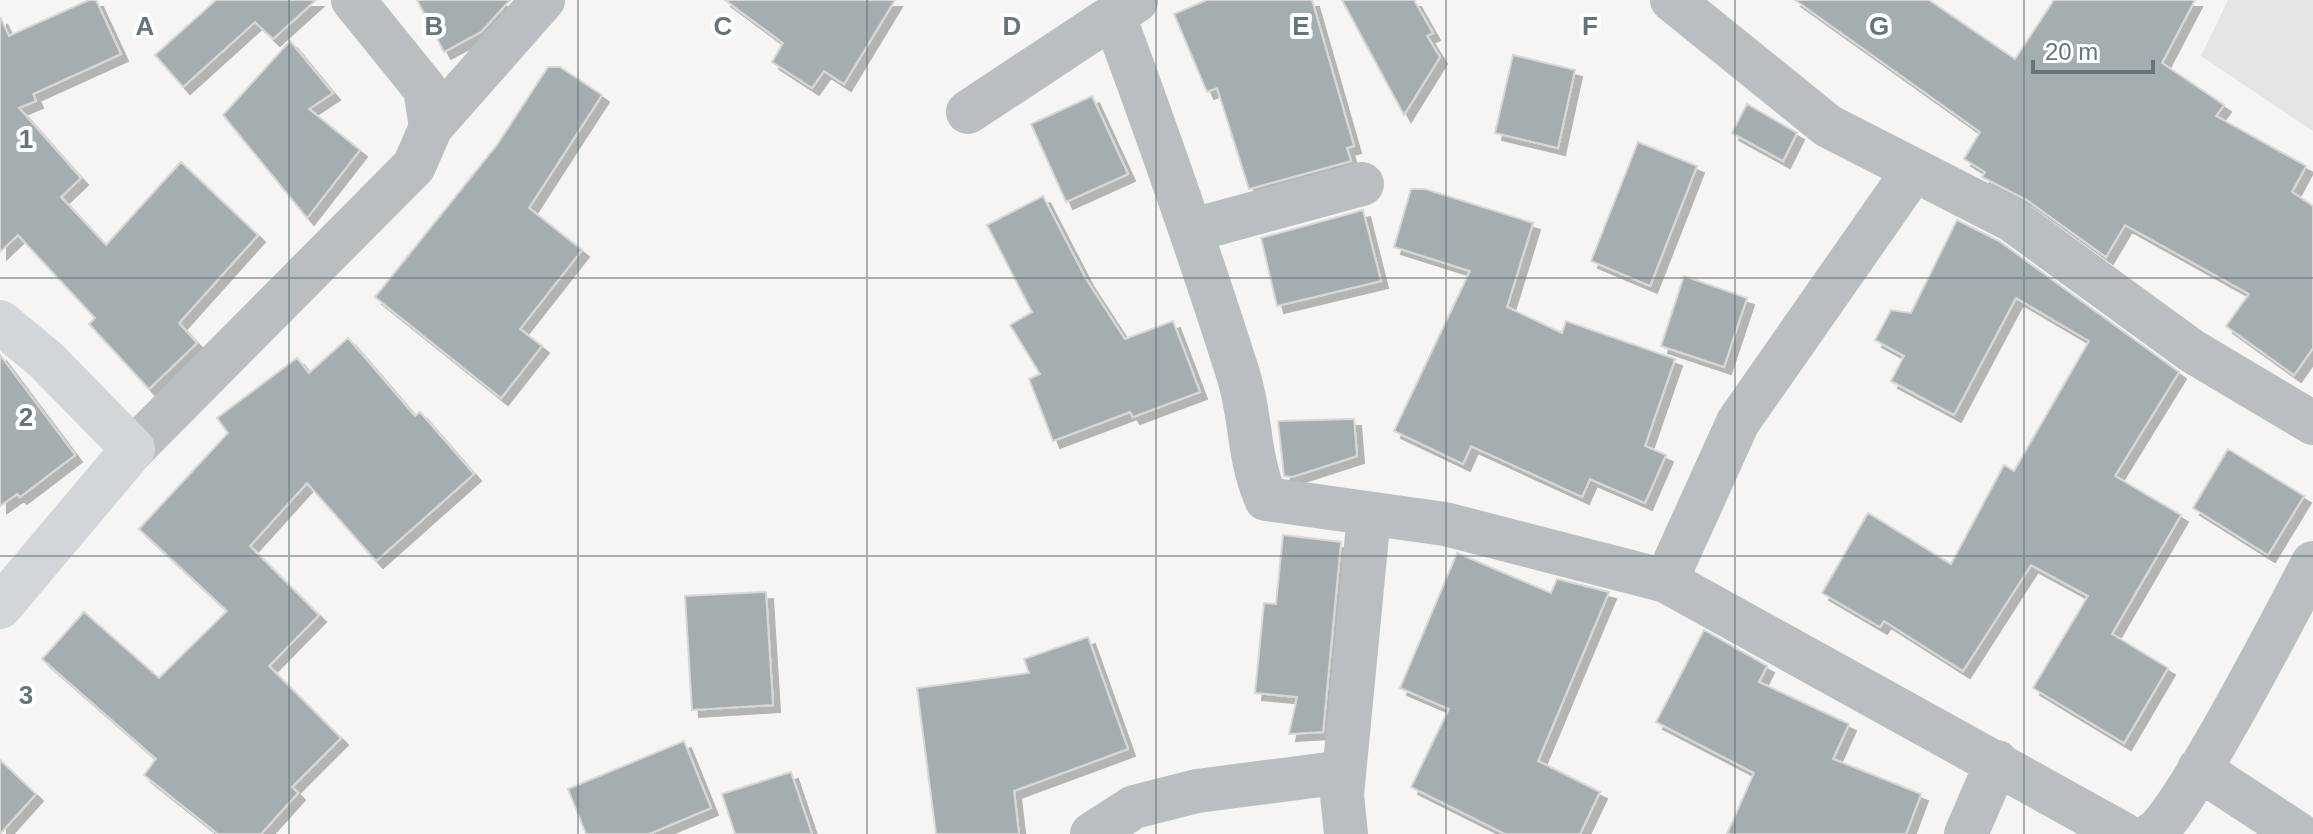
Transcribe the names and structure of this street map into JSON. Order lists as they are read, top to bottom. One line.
{"scale_bar":"20 m","grid":{"columns":["A","B","C","D","E","F","G"],"rows":["1","2","3"]}}
